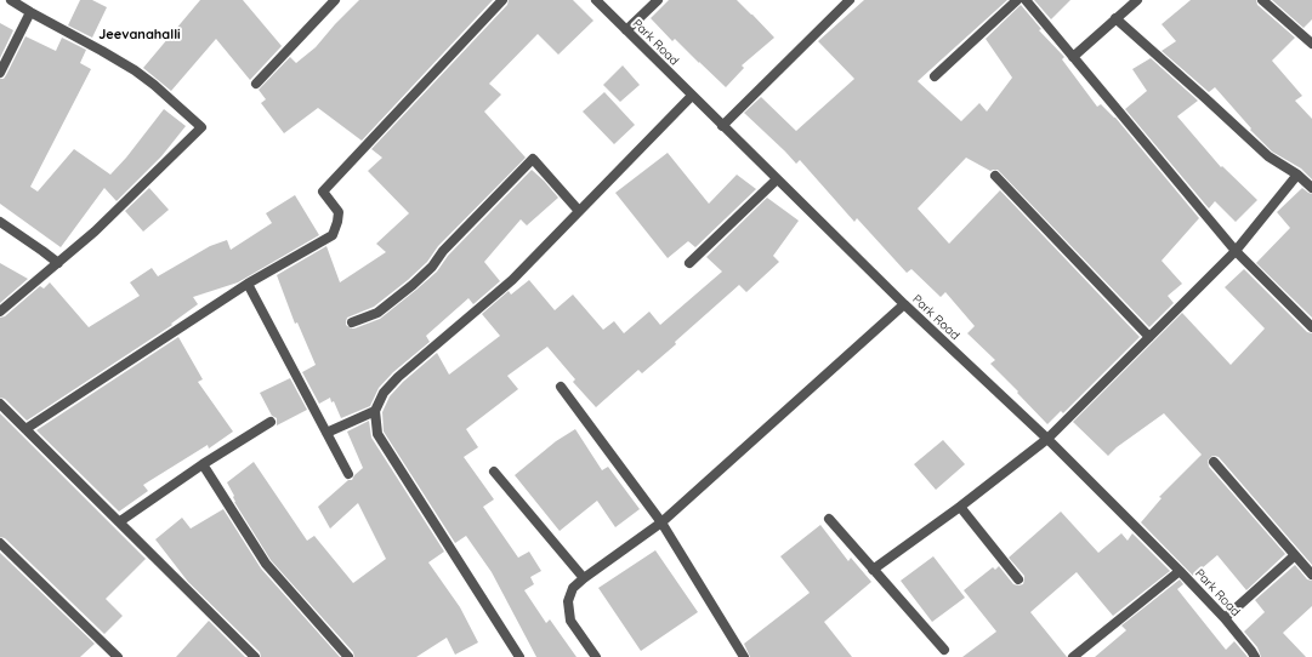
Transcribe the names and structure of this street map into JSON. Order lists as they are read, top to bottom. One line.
{"streets":{"street":["Park Road"]},"districts":["Jeevanahalli"]}
